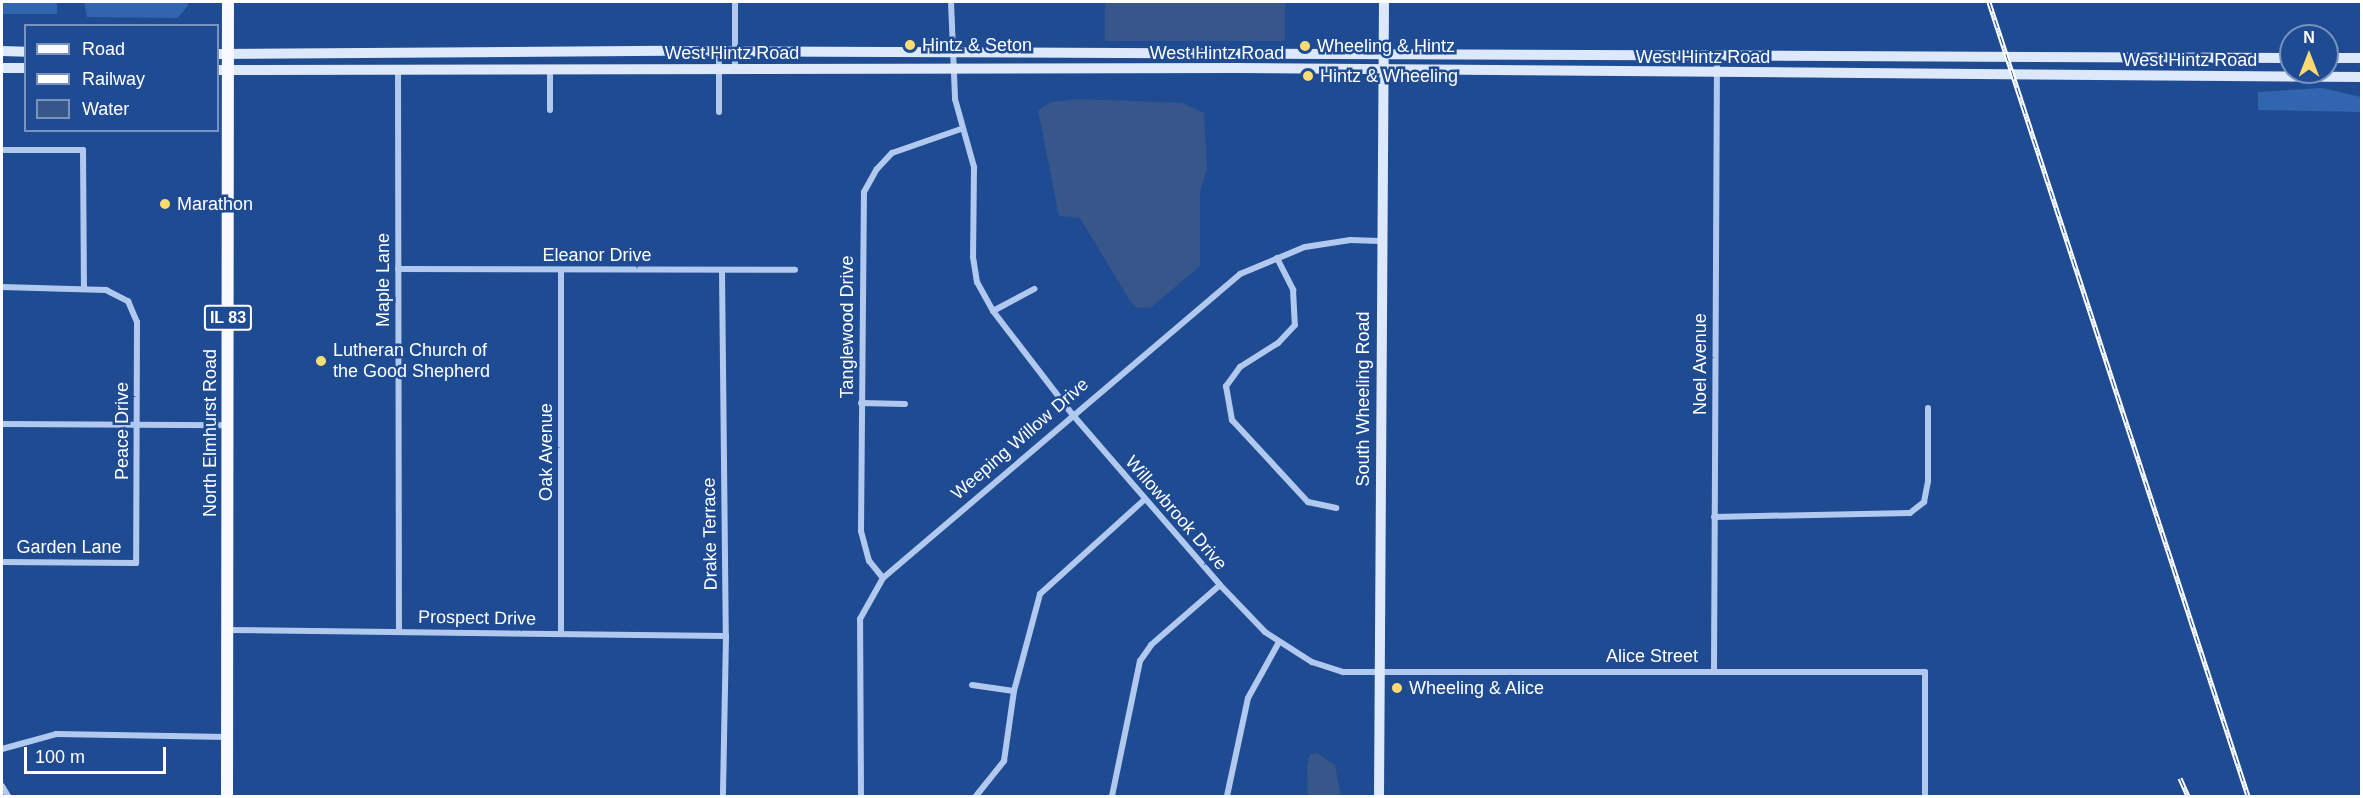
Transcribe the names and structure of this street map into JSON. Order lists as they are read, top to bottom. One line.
{"streets":{"main road":["West Hintz Road","IL 83","South Wheeling Road","North Elmhurst Road"],"street":["Eleanor Drive","Maple Lane","Tanglewood Drive","Noel Avenue","Peace Drive","Weeping Willow Drive","Oak Avenue","Willowbrook Drive","Drake Terrace","Garden Lane","Prospect Drive","Alice Street"]},"crossings":[["West Hintz Road","Maple Lane"],["West Hintz Road","IL 83"],["West Hintz Road","Noel Avenue"],["West Hintz Road","South Wheeling Road"],["West Hintz Road","North Elmhurst Road"],["West Hintz Road","Willowbrook Drive"],["Eleanor Drive","Maple Lane"],["Eleanor Drive","Oak Avenue"],["Eleanor Drive","Drake Terrace"],["Maple Lane","Prospect Drive"],["IL 83","North Elmhurst Road"],["Tanglewood Drive","Weeping Willow Drive"],["Tanglewood Drive","Willowbrook Drive"],["Noel Avenue","Alice Street"],["South Wheeling Road","Weeping Willow Drive"],["South Wheeling Road","Willowbrook Drive"],["South Wheeling Road","Alice Street"],["Peace Drive","Garden Lane"],["North Elmhurst Road","Prospect Drive"],["Weeping Willow Drive","Willowbrook Drive"],["Oak Avenue","Prospect Drive"],["Willowbrook Drive","Alice Street"],["Drake Terrace","Prospect Drive"]],"places":["Hintz & Seton","Wheeling & Hintz","Hintz & Wheeling","Marathon","Lutheran Church of the Good Shepherd","Wheeling & Alice"],"legend":["Road","Railway","Water"],"scale_bar":"100 m","north":"top"}
